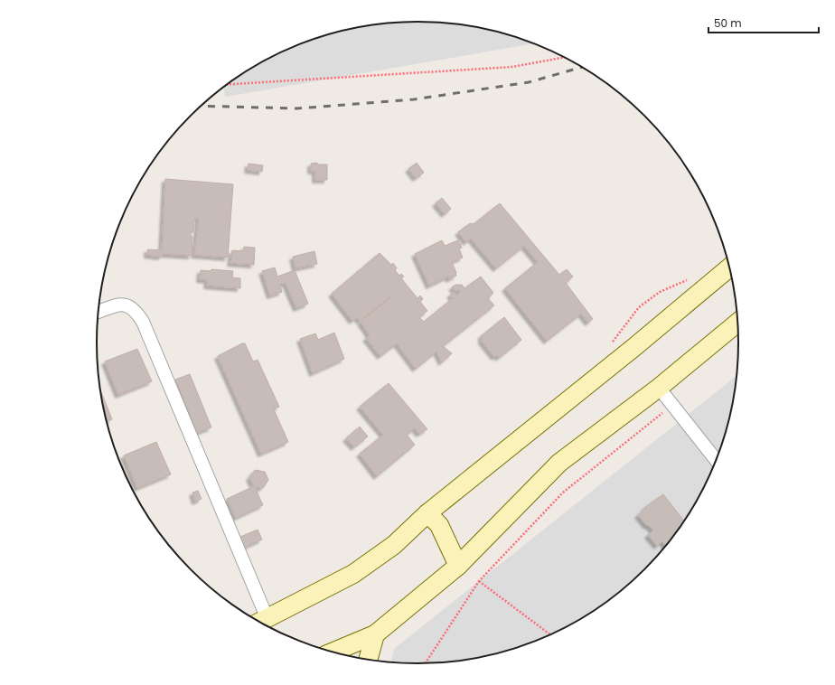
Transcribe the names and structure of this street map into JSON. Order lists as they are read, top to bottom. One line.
{"scale_bar":"50 m"}
